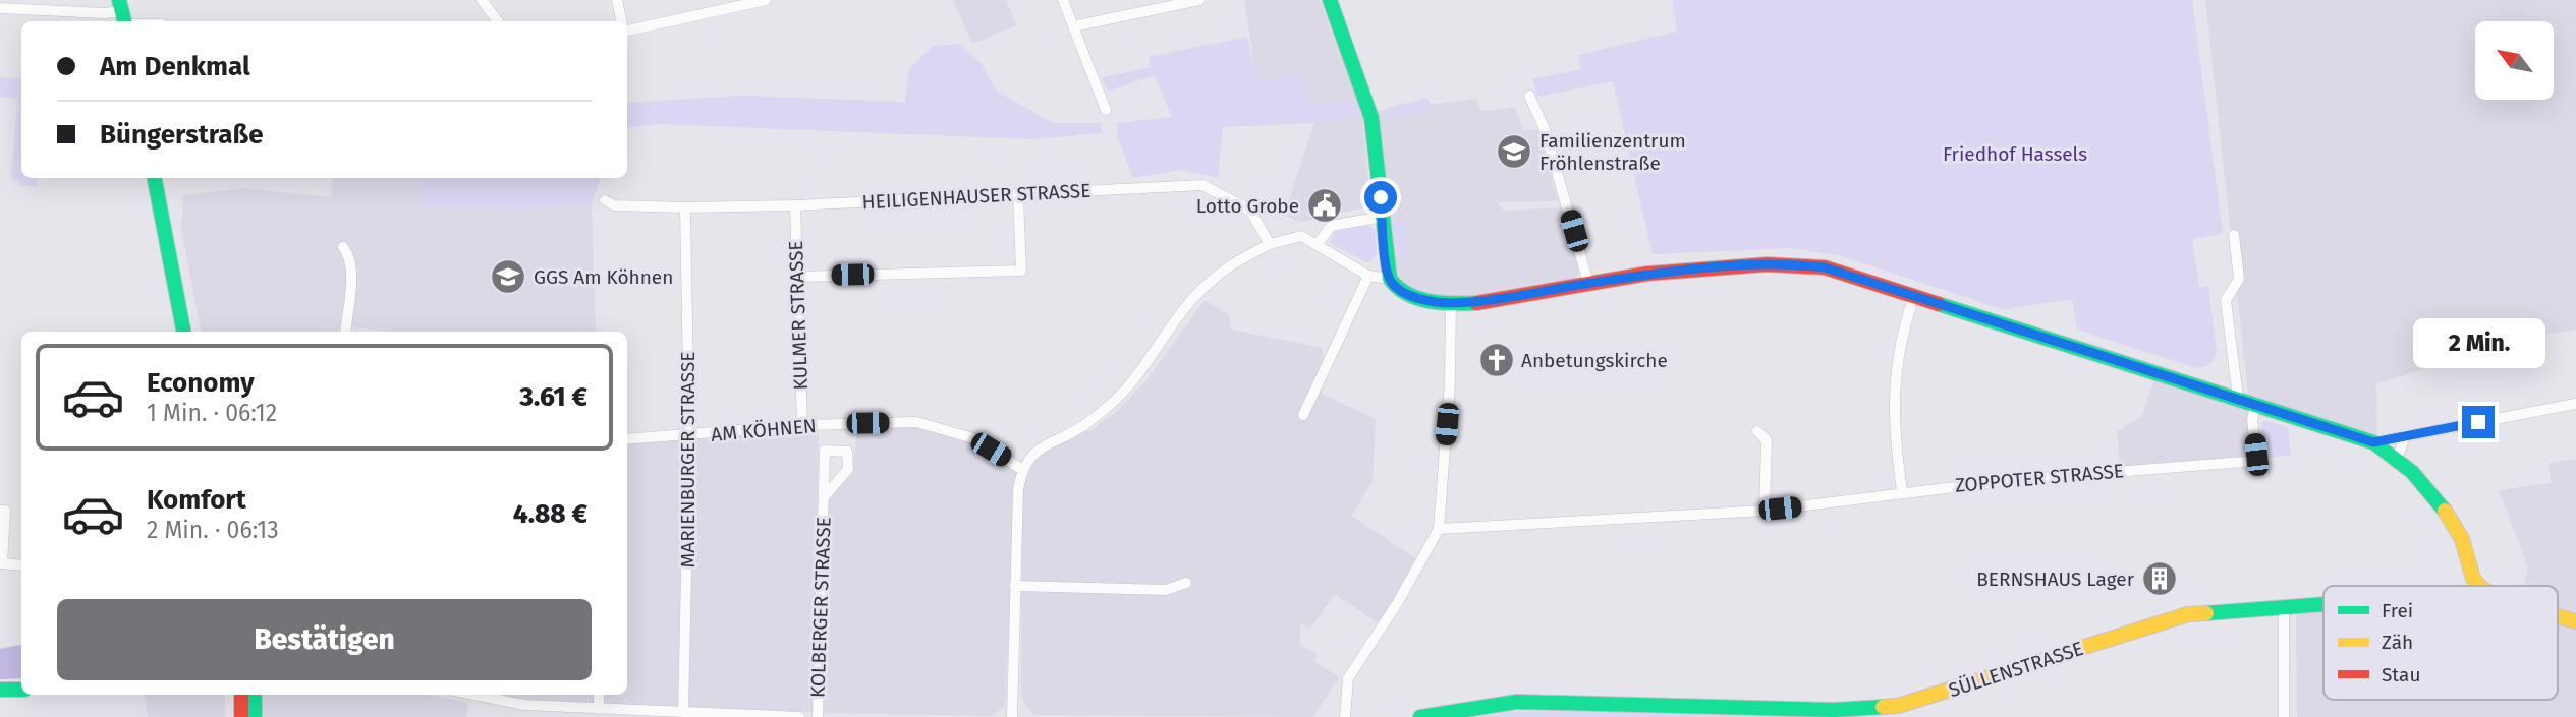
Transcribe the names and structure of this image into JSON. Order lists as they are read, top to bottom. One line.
{"streets":{"street":["HEILIGENHAUSER STRASSE","KULMER STRASSE","AM KÖHNEN","MARIENBURGER STRASSE","ZOPPOTER STRASSE","KOLBERGER STRASSE","SÜLLENSTRASSE"]},"crossings":[["HEILIGENHAUSER STRASSE","KULMER STRASSE"],["HEILIGENHAUSER STRASSE","MARIENBURGER STRASSE"],["KULMER STRASSE","AM KÖHNEN"],["AM KÖHNEN","MARIENBURGER STRASSE"]],"parks":["Friedhof Hassels"],"places":{"school or university":["Familienzentrum Fröhlenstraße","GGS Am Köhnen"],"public building":["Lotto Grobe"],"church":["Anbetungskirche"],"building":["BERNSHAUS Lager"]},"legend":["Frei","Zäh","Stau"],"north":"top left","page":{"banner":["Am Denkmal","Büngerstraße"],"bubble":"2 Min.","list":[{"name":"Economy","note":"1 Min. · 06:12","value":"3.61 €"},{"name":"Komfort","note":"2 Min. · 06:13","value":"4.88 €"}],"buttons":"Bestätigen"}}
